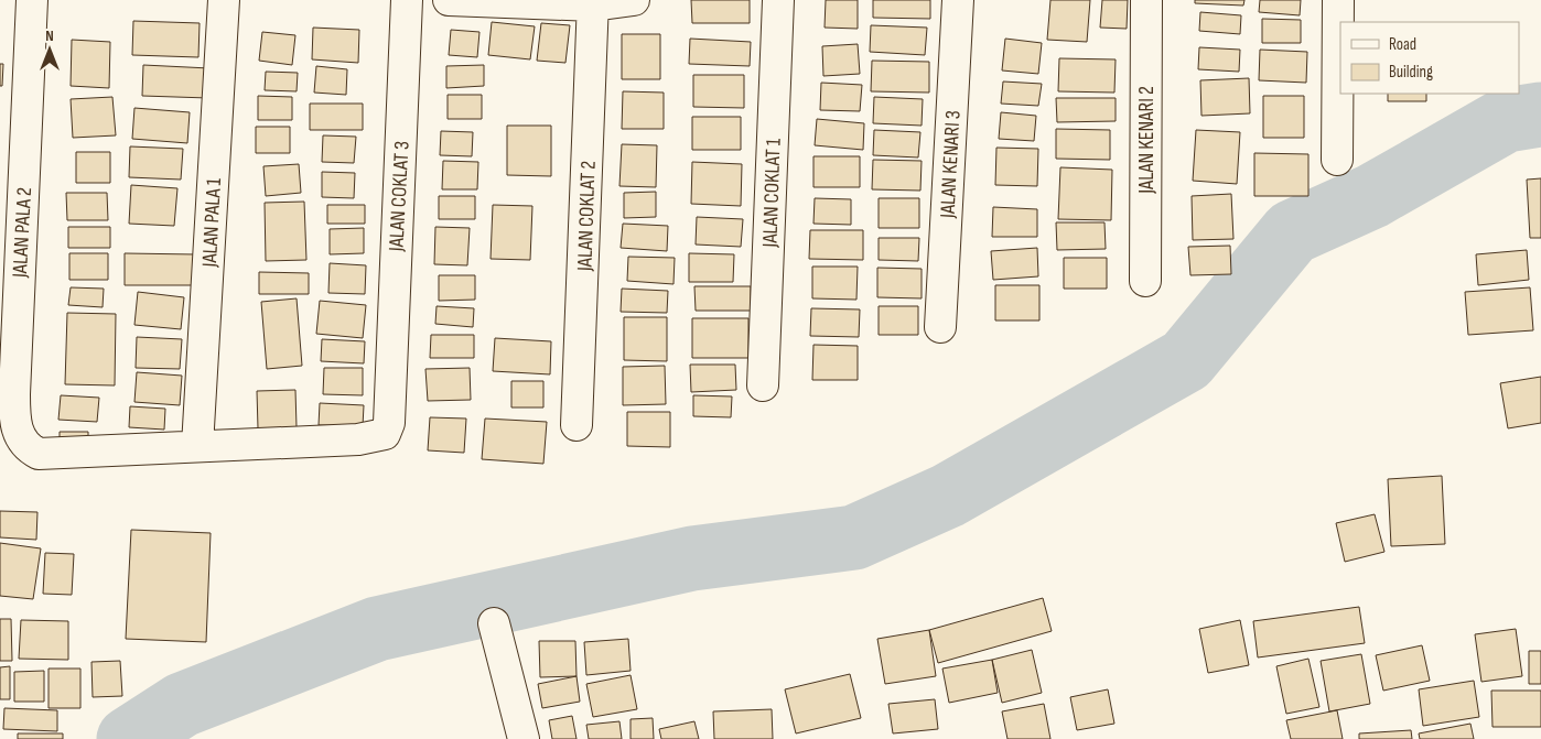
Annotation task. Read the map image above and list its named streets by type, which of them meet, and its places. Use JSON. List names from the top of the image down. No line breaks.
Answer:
{"streets":{"street":["JALAN KENARI 2","JALAN KENARI 3","JALAN COKLAT 1","JALAN COKLAT 3","JALAN COKLAT 2","JALAN PALA 1","JALAN PALA 2"]},"crossings":[["JALAN COKLAT 3","JALAN PALA 1"],["JALAN COKLAT 3","JALAN PALA 2"]],"legend":["Road","Building"],"north":"top"}
